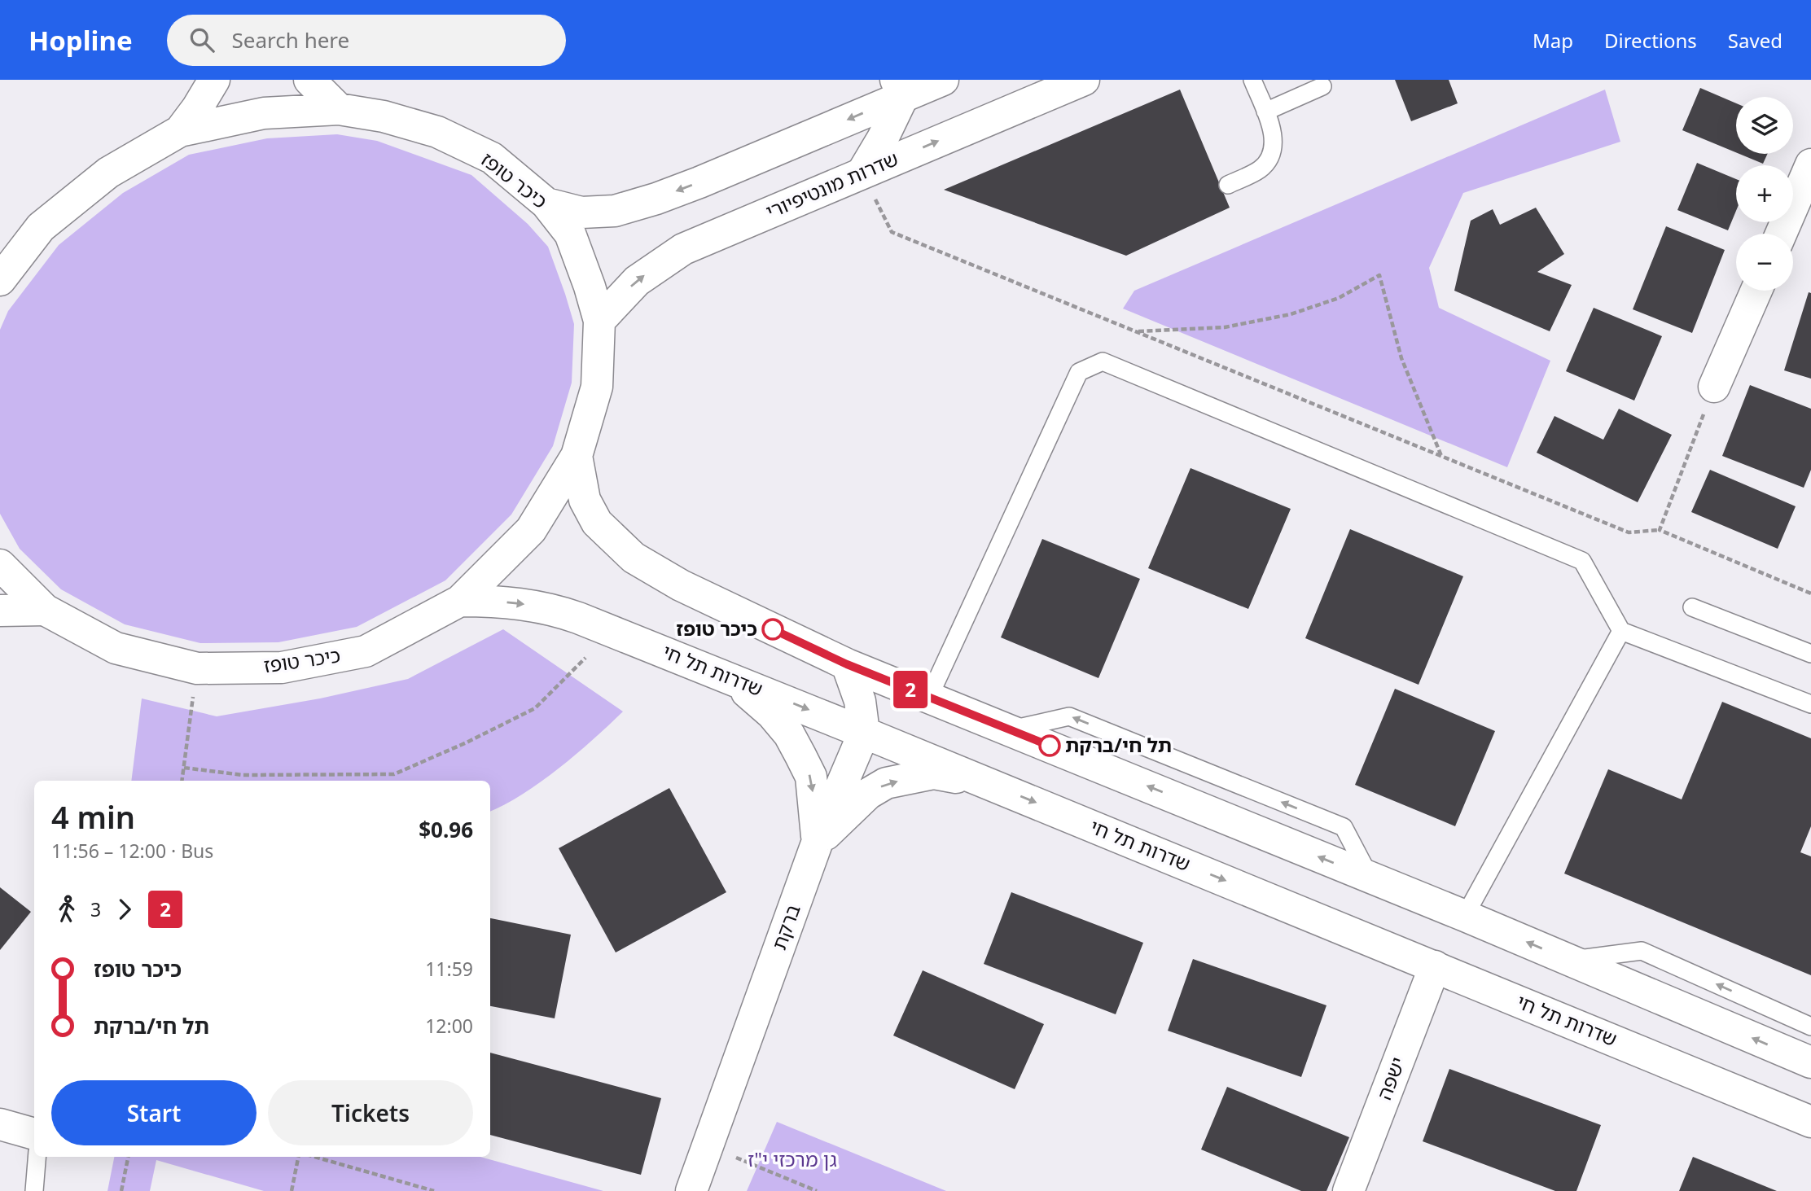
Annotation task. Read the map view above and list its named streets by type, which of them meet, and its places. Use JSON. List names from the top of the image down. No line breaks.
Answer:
{"streets":{"main road":["כיכר טופז","שדרות מונטיפיורי","שדרות תל חי","ברקת","ישפה"]},"crossings":[["כיכר טופז","שדרות מונטיפיורי"],["כיכר טופז","שדרות תל חי"],["שדרות תל חי","ברקת"],["שדרות תל חי","ישפה"]],"parks":["גן מרכזי י\"ז"],"places":["כיכר טופז","תל חי/ברקת"],"lines":["bus line 2"],"page":{"header":"Hopline","search":"Search here","nav":["Map","Directions","Saved"],"on_map":"2","map_buttons":["+","−"],"heading":["4 min","11:56 – 12:00 · Bus","$0.96"],"legs":["3","2"],"list":[{"name":"כיכר טופז","value":"11:59"},{"name":"תל חי/ברקת","value":"12:00"}],"buttons":["Start","Tickets"]}}
